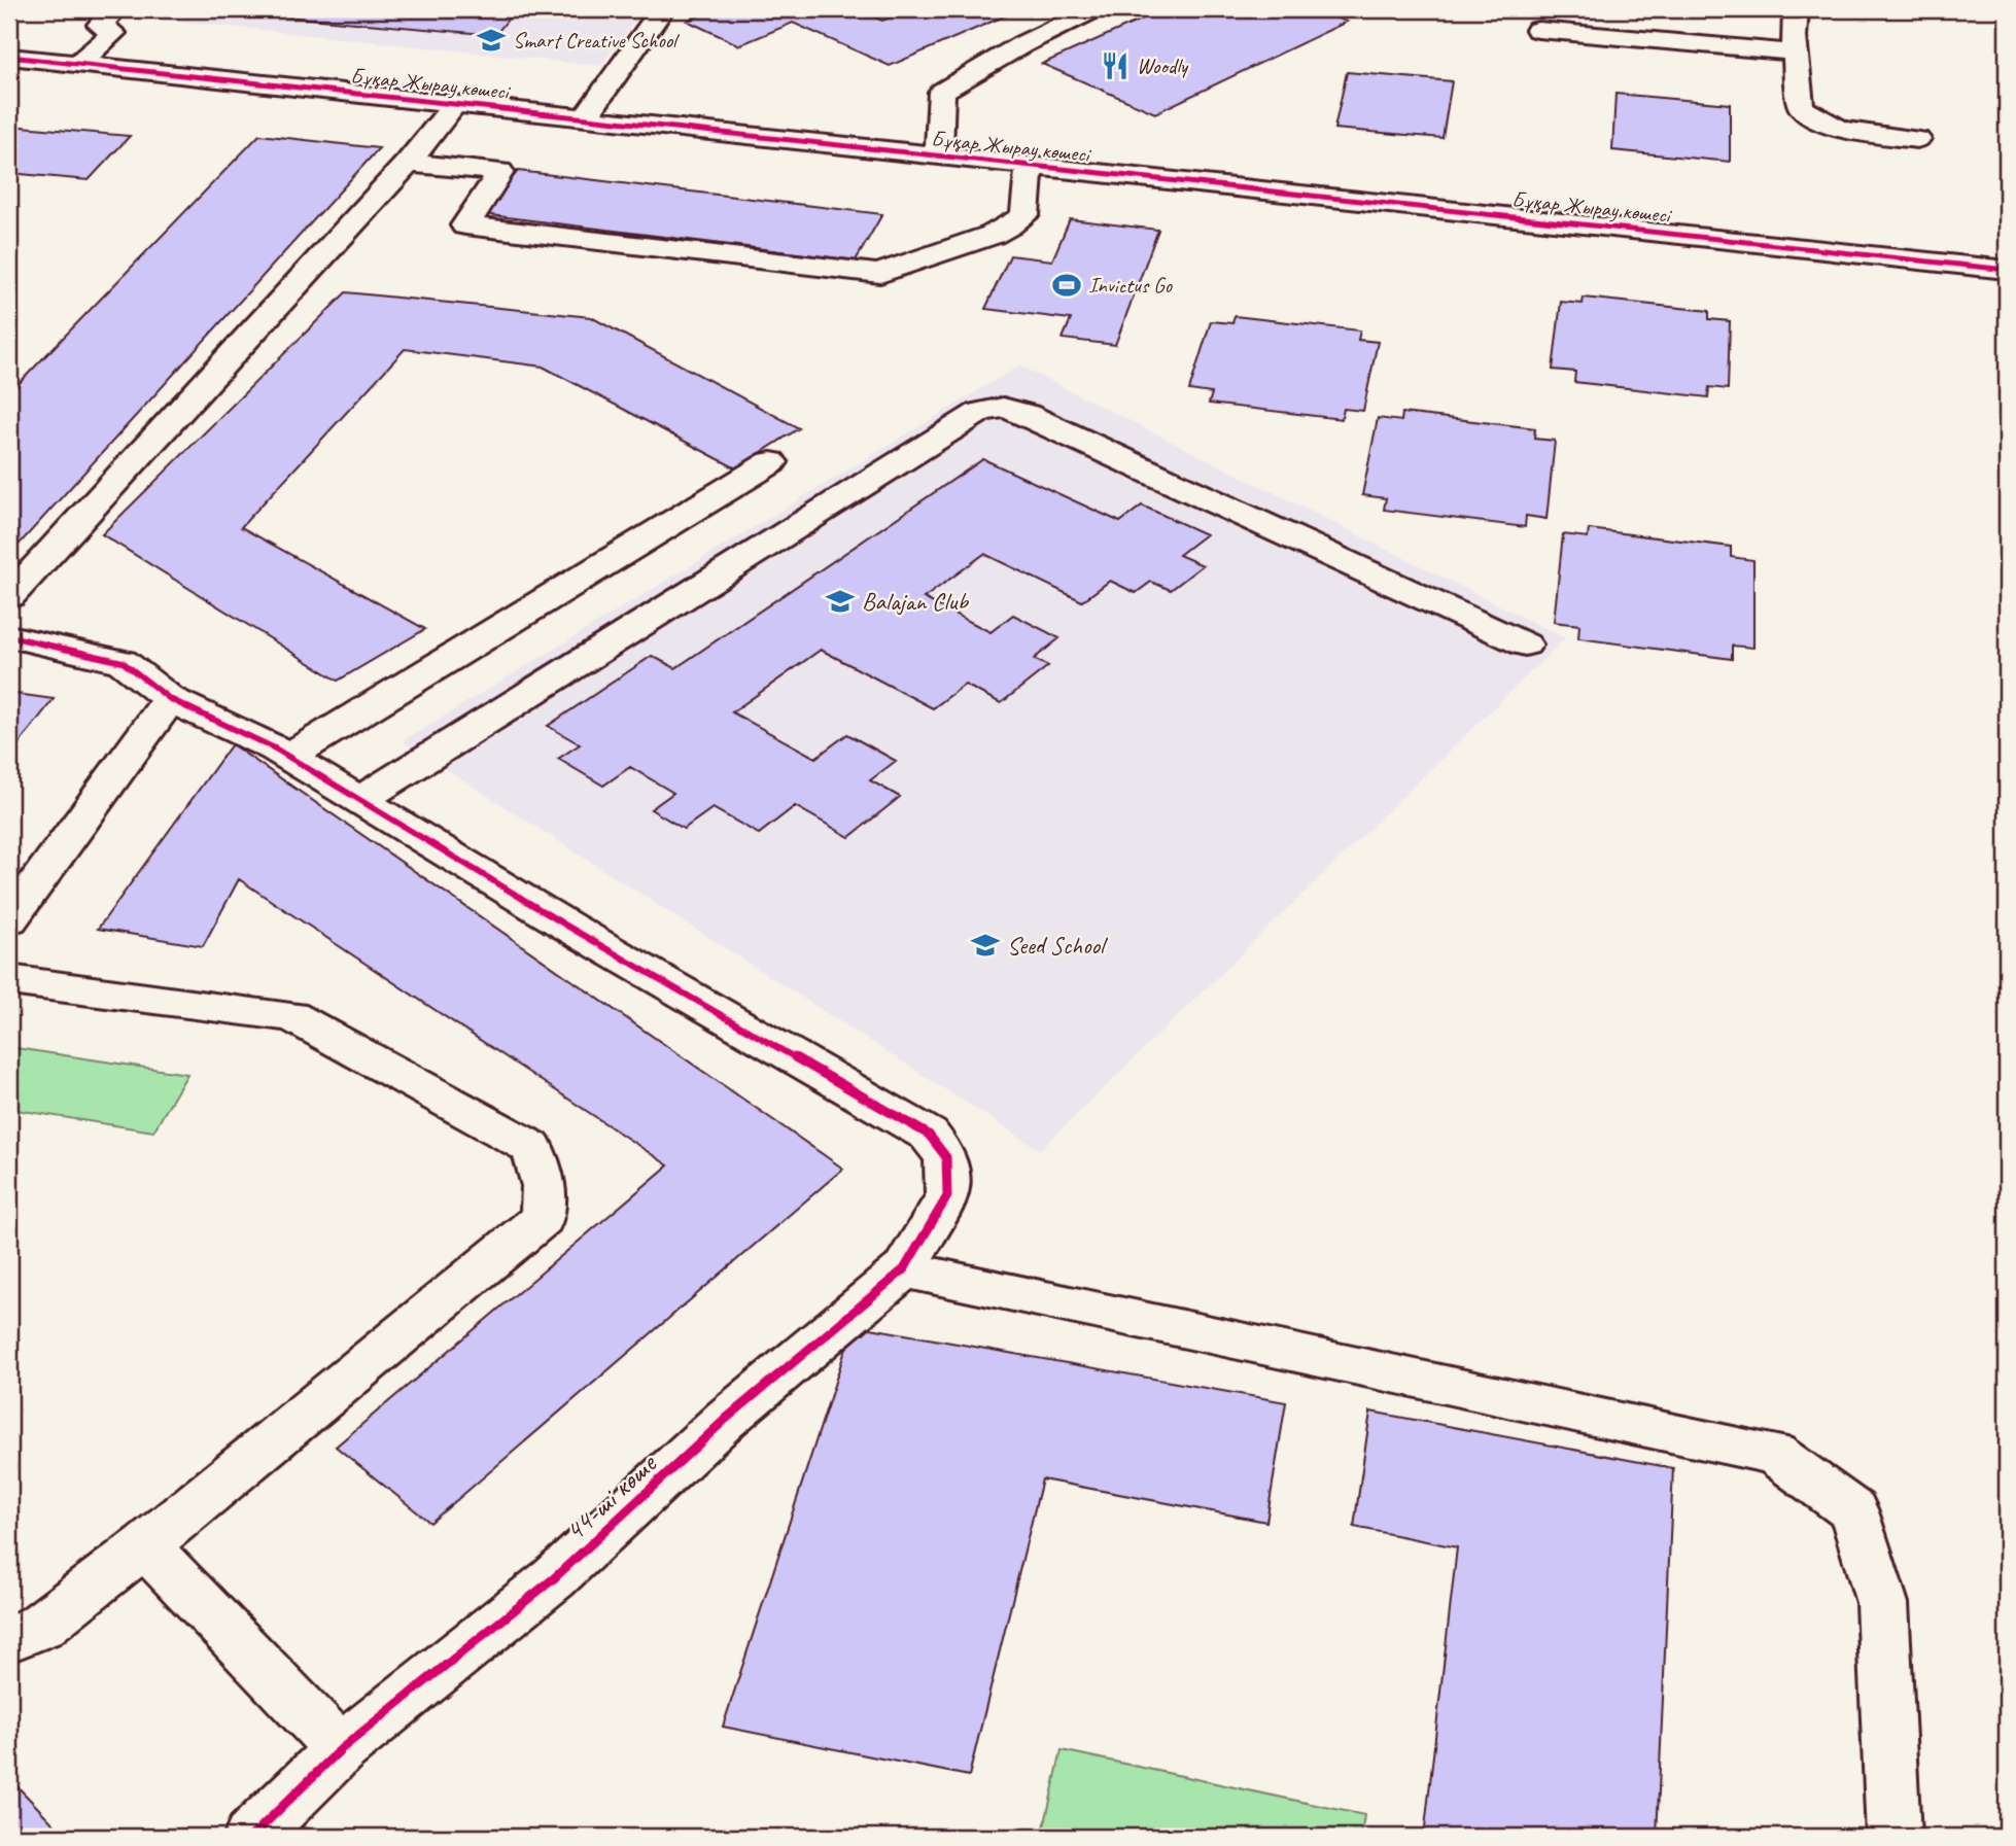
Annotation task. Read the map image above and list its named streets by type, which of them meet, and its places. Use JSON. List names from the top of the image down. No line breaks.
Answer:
{"streets":{"street":["Бұқар Жырау көшесі","44-ші көше"]},"places":{"school or university":["Smart Creative School","Balajan Club","Seed School"],"restaurant":["Woodly"],"sports":["Invictus Go"]}}
